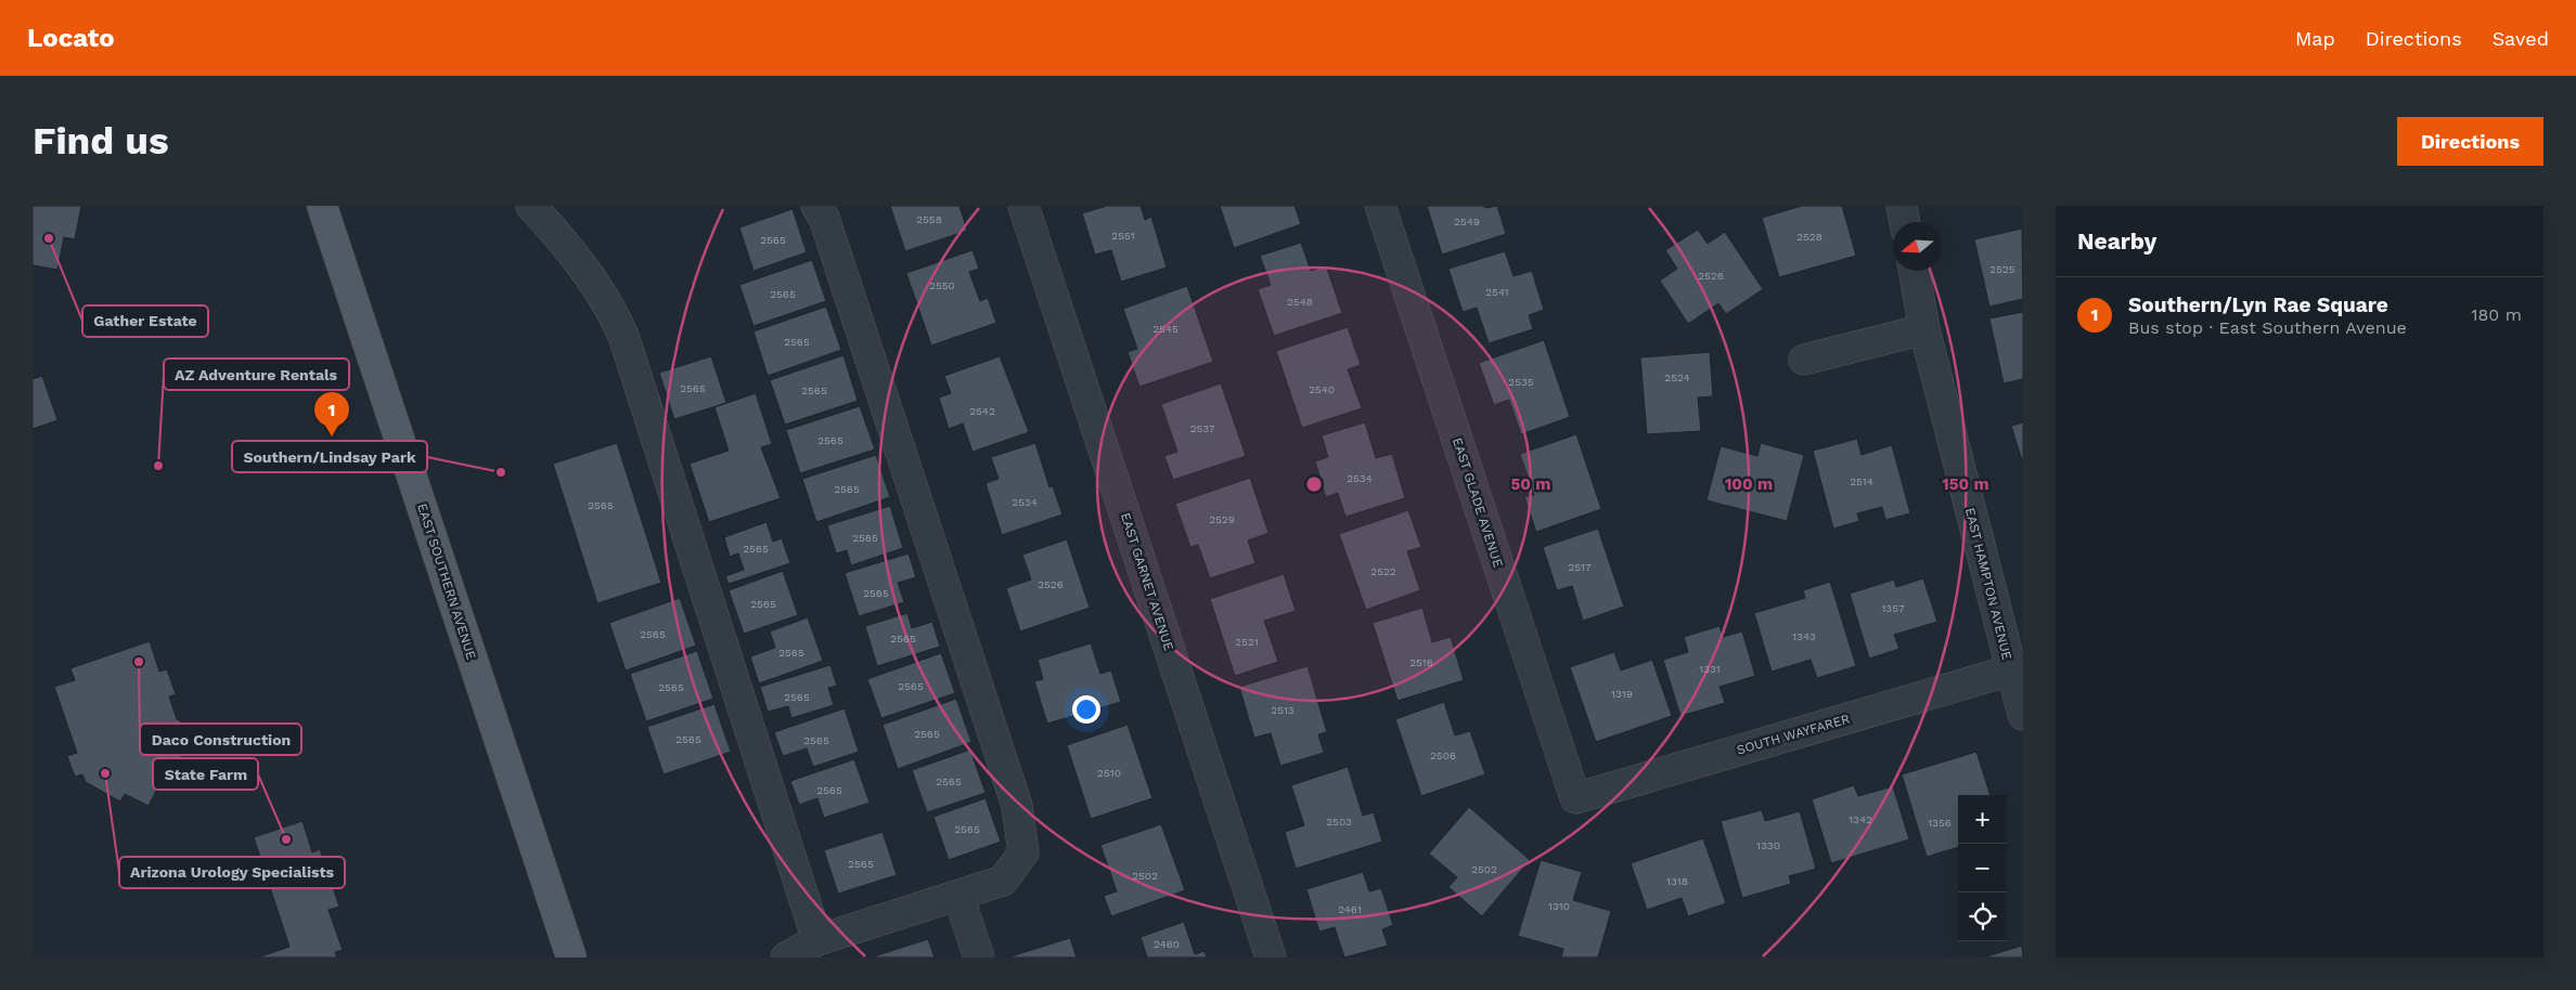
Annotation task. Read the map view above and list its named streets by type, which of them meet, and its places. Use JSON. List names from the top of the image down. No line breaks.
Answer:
{"streets":{"main road":["EAST SOUTHERN AVENUE"],"street":["EAST GLADE AVENUE","EAST GARNET AVENUE","EAST HAMPTON AVENUE","SOUTH WAYFARER"]},"crossings":[["EAST GLADE AVENUE","SOUTH WAYFARER"],["EAST HAMPTON AVENUE","SOUTH WAYFARER"]],"places":["Gather Estate","AZ Adventure Rentals","Southern/Lindsay Park","Daco Construction","Arizona Urology Specialists","State Farm"],"house_numbers":["2558","2549","2551","2528","2565","2525","2526","2550","2541","2565","2548","2545","2565","2524","2535","2565","2540","2565","2542","2537","2565","2534","2514","2565","2534","2565","2529","2565","2565","2517","2522","2526","2565","2565","1357","2565","1343","2565","2521","2565","2516","1331","2565","2565","1319","2565","2513","2565","2565","2565","2506","2510","2565","2565","1342","2503","1356","2565","1330","2565","2502","2502","1318","1310","2461","2460"],"north":"left","page":{"header":"Locato","nav":["Map","Directions","Saved"],"buttons":"Directions","title":"Find us","heading":"Nearby","list":[{"mark":"1","name":"Southern/Lyn Rae Square","note":"Bus stop · East Southern Avenue","value":"180 m"}],"pins":"1","map_buttons":["+","−"]},"rings":["50 m","100 m","150 m"]}
